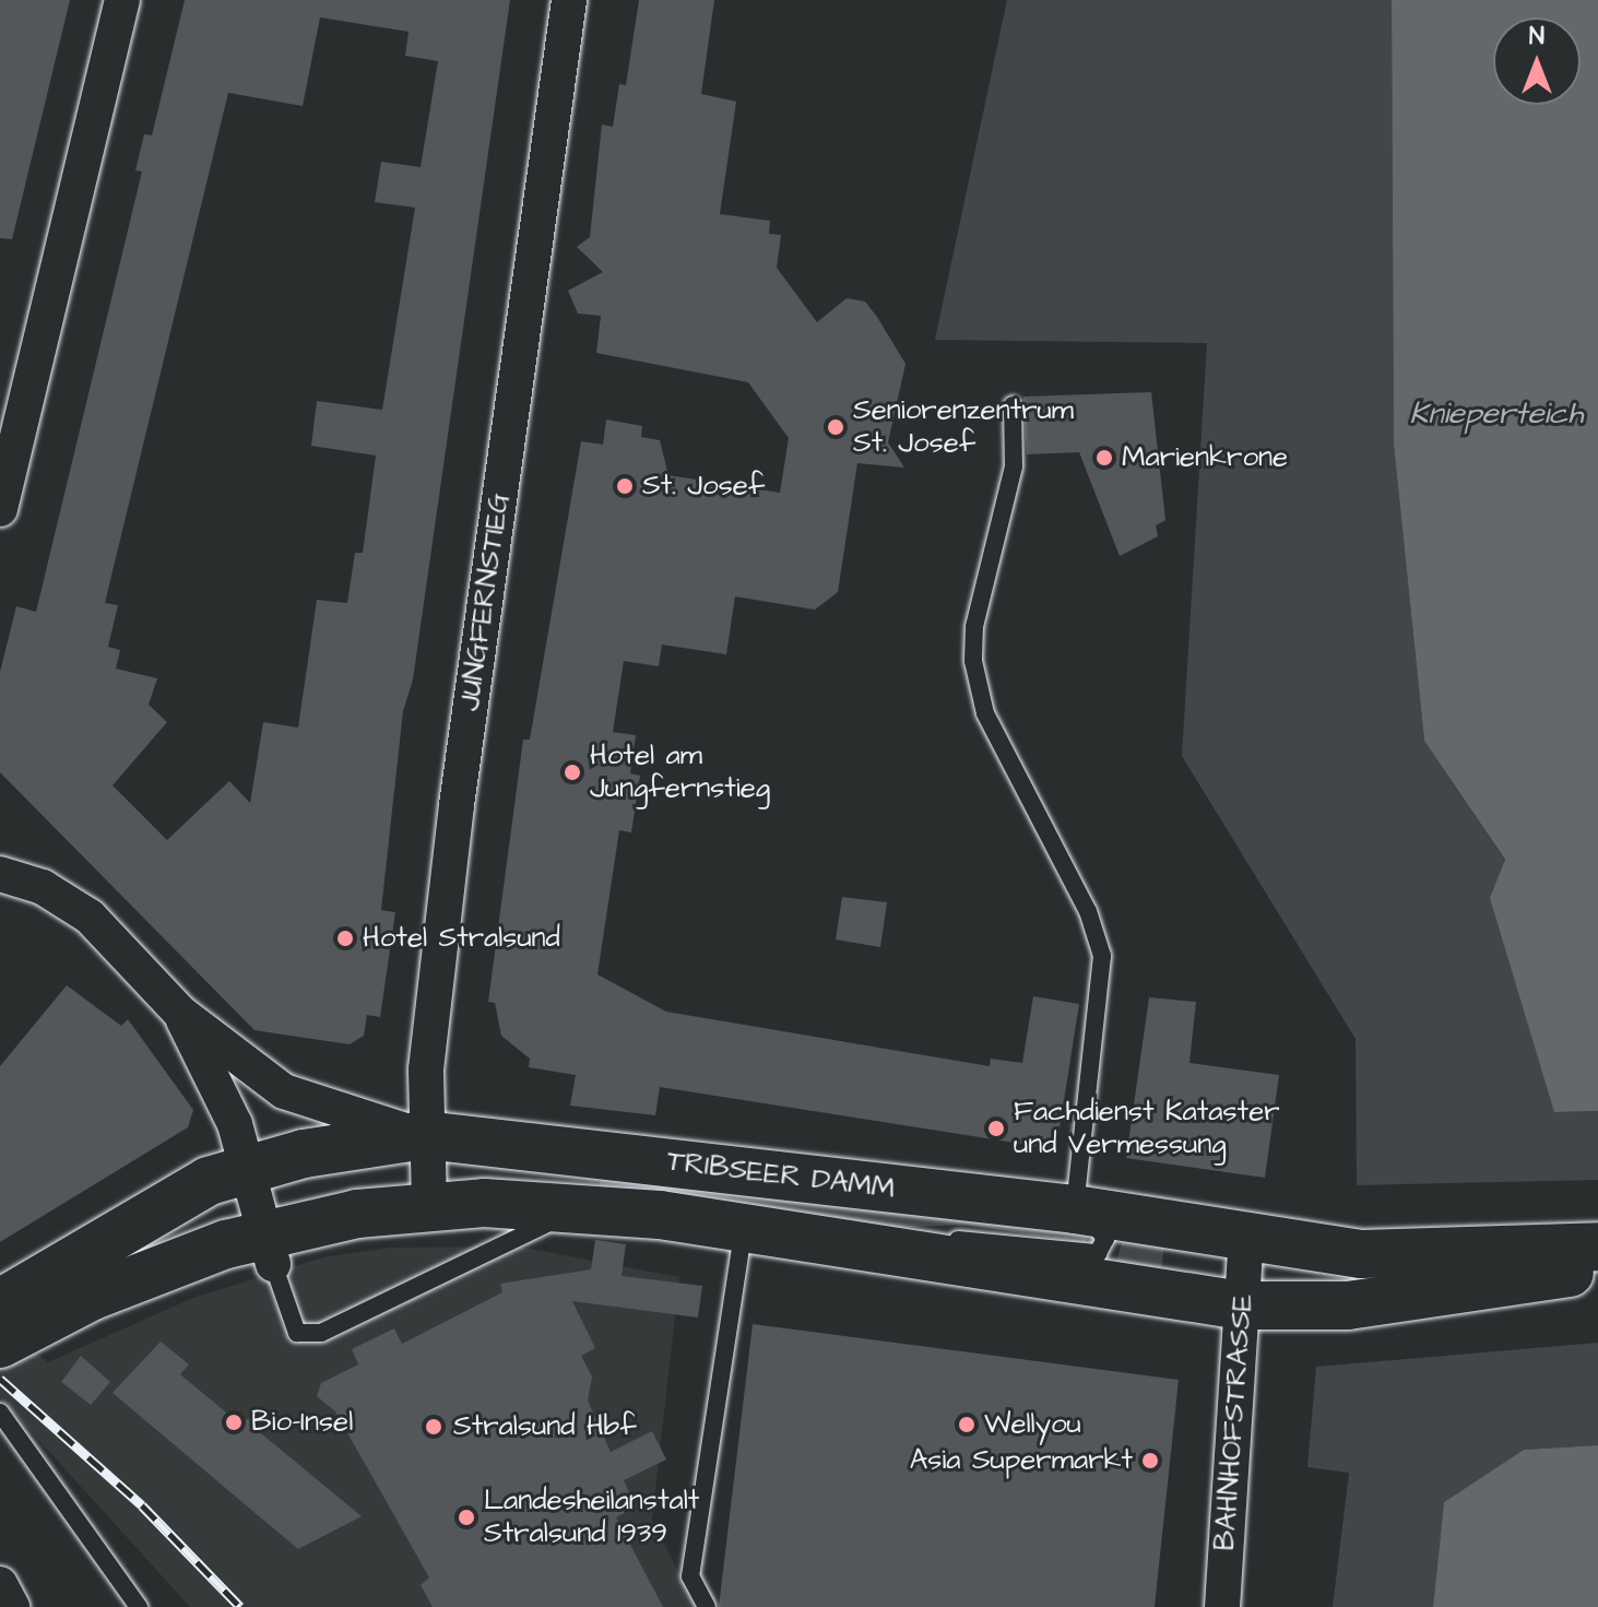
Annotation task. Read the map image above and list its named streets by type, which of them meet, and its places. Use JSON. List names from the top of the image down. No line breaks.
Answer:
{"streets":{"main road":["TRIBSEER DAMM"],"street":["JUNGFERNSTIEG","BAHNHOFSTRASSE"]},"crossings":[["JUNGFERNSTIEG","TRIBSEER DAMM"],["TRIBSEER DAMM","BAHNHOFSTRASSE"]],"water":["Knieperteich"],"places":["Seniorenzentrum St. Josef","Marienkrone","St. Josef","Hotel am Jungfernstieg","Hotel Stralsund","Fachdienst Kataster und Vermessung","Bio-Insel","Wellyou","Stralsund Hbf","Asia Supermarkt","Landesheilanstalt Stralsund 1939"],"north":"top"}
